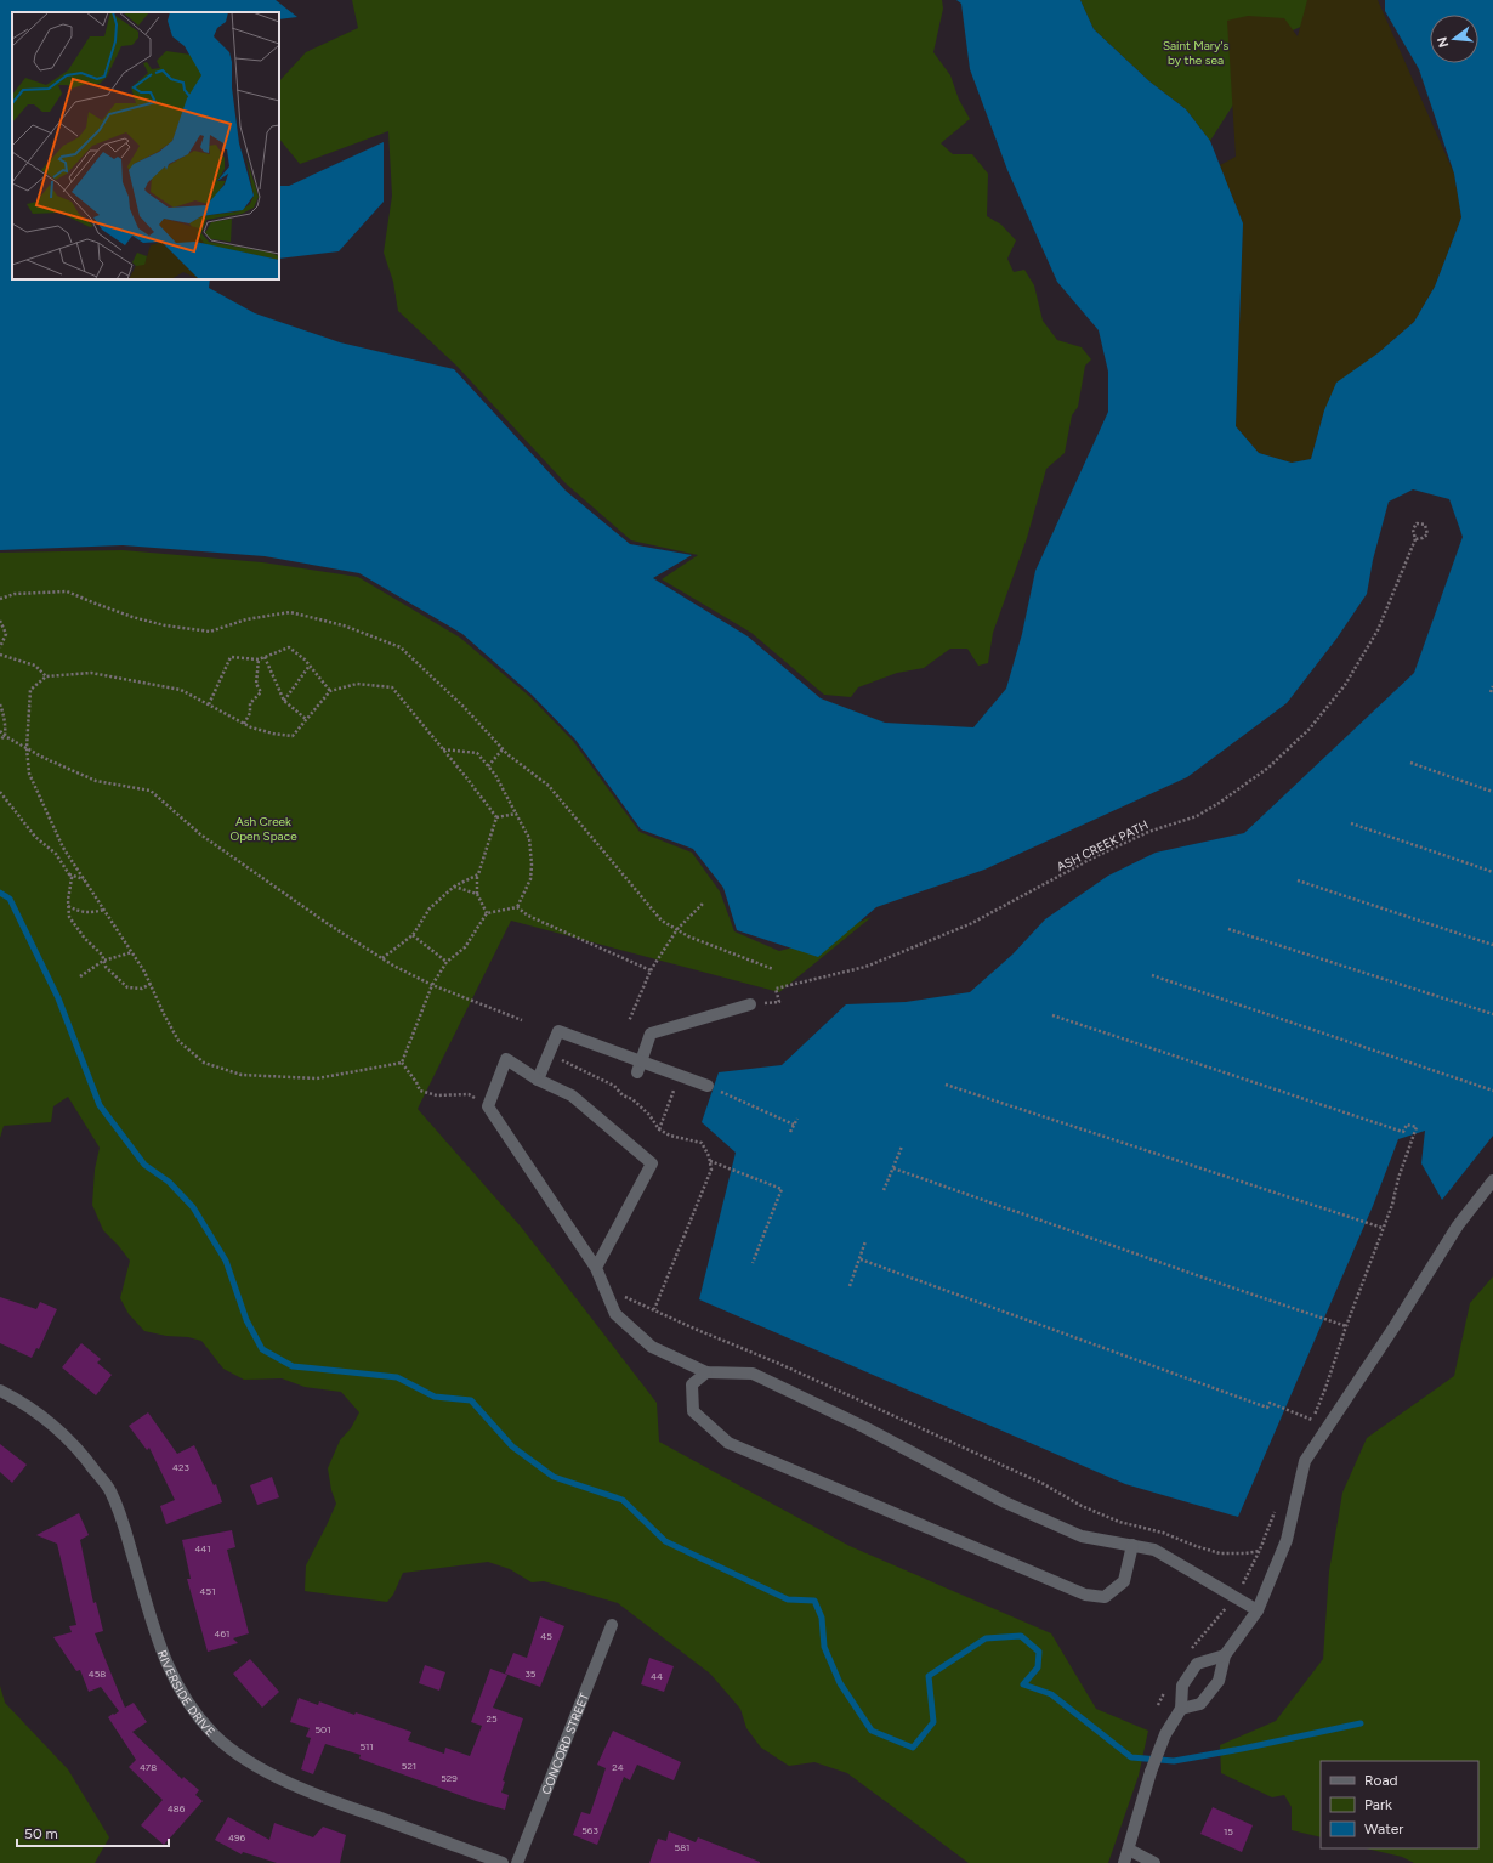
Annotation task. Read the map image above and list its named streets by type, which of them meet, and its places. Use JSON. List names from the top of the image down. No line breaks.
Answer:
{"streets":{"street":["RIVERSIDE DRIVE","CONCORD STREET"],"path":["ASH CREEK PATH"]},"parks":["Saint Mary's by the sea","Ash Creek Open Space"],"house_numbers":["423","441","451","461","45","458","35","44","25","501","511","521","478","24","529","486","563","15","496","581"],"legend":["Road","Park","Water"],"scale_bar":"50 m","north":"left"}
